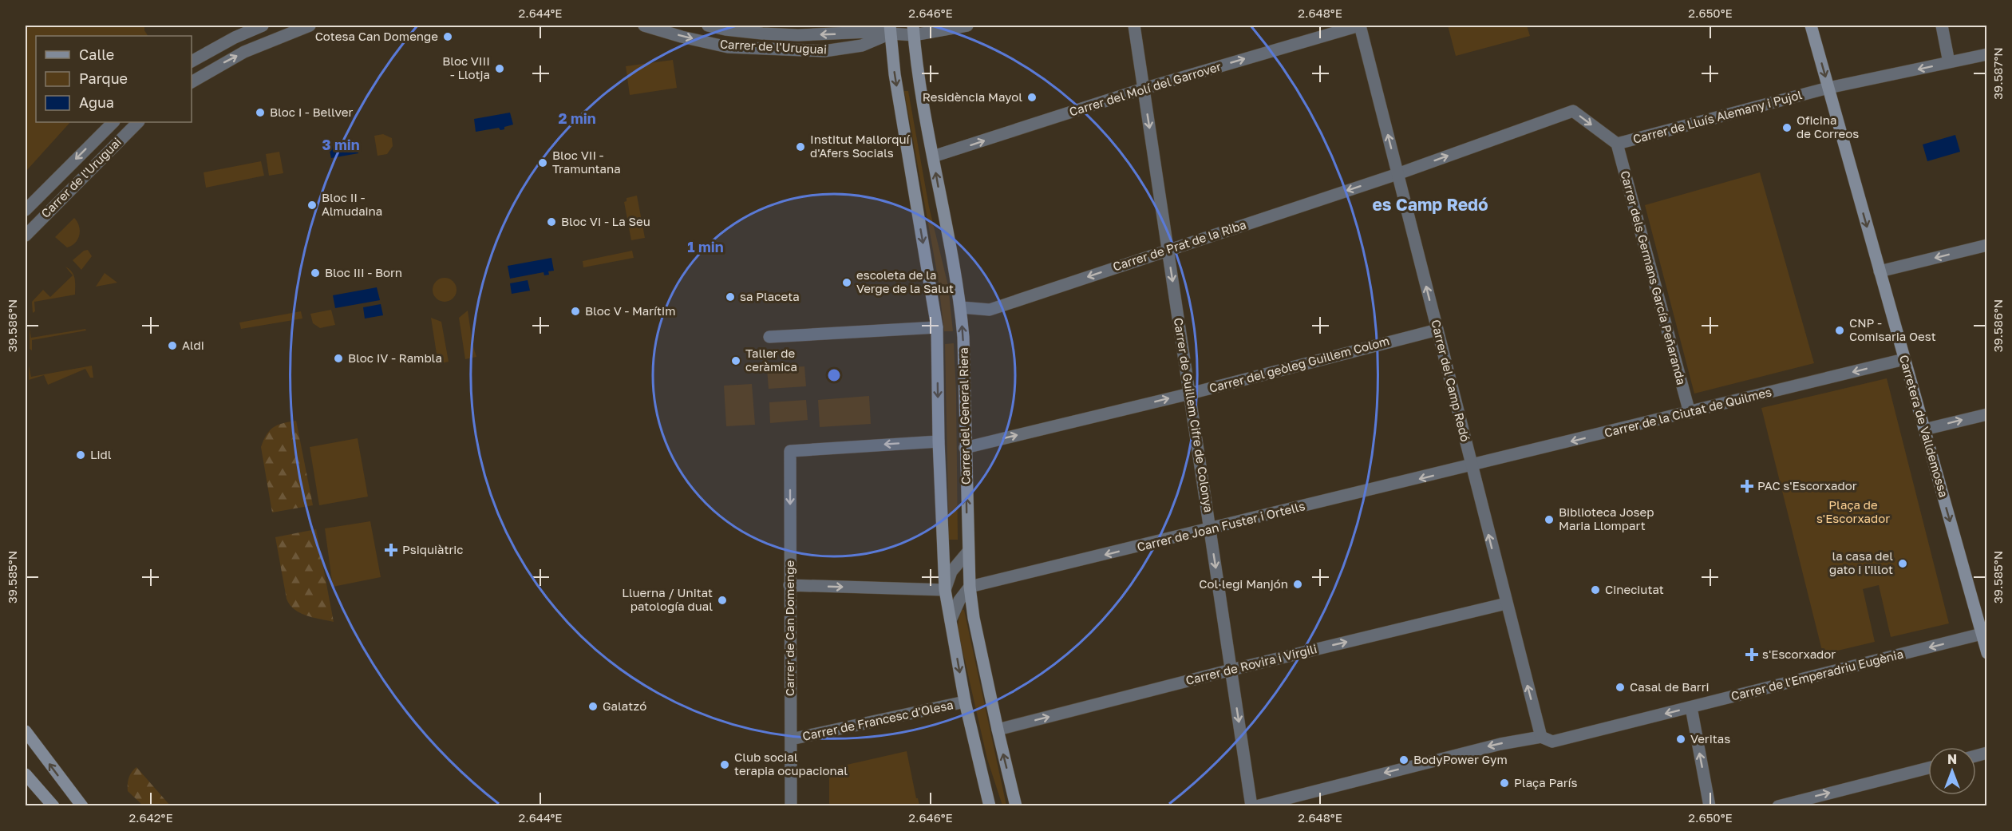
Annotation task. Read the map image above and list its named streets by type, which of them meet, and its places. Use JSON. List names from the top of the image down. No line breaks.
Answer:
{"streets":{"main road":["Carrer del General Riera","Carretera de Valldemossa"],"street":["Carrer de l'Uruguai","Carrer del Molí del Garrover","Carrer de Lluís Alemany i Pujol","Carrer de Prat de la Riba","Carrer dels Germans García Peñaranda","Carrer del geòleg Guillem Colom","Carrer del Camp Redó","Carrer de la Ciutat de Quilmes","Carrer de Guillem Cifre de Colonya","Carrer de Joan Fuster i Ortells","Carrer de Can Domenge","Carrer de Rovira i Virgili","Carrer de l'Emperadriu Eugènia","Carrer de Francesc d'Olesa"]},"crossings":[["Carrer del Molí del Garrover","Carrer del Camp Redó"],["Carrer del Molí del Garrover","Carrer de Guillem Cifre de Colonya"],["Carrer del Molí del Garrover","Carrer del General Riera"],["Carrer de Lluís Alemany i Pujol","Carrer de Prat de la Riba"],["Carrer de Lluís Alemany i Pujol","Carrer dels Germans García Peñaranda"],["Carrer de Lluís Alemany i Pujol","Carrer del Camp Redó"],["Carrer de Lluís Alemany i Pujol","Carretera de Valldemossa"],["Carrer de Prat de la Riba","Carrer del Camp Redó"],["Carrer de Prat de la Riba","Carrer de Guillem Cifre de Colonya"],["Carrer de Prat de la Riba","Carrer del General Riera"],["Carrer dels Germans García Peñaranda","Carrer de la Ciutat de Quilmes"],["Carrer del geòleg Guillem Colom","Carrer del Camp Redó"],["Carrer del geòleg Guillem Colom","Carrer de Guillem Cifre de Colonya"],["Carrer del geòleg Guillem Colom","Carrer del General Riera"],["Carrer del Camp Redó","Carrer de la Ciutat de Quilmes"],["Carrer del Camp Redó","Carrer de Joan Fuster i Ortells"],["Carrer del Camp Redó","Carrer de Rovira i Virgili"],["Carrer del Camp Redó","Carrer de l'Emperadriu Eugènia"],["Carrer de la Ciutat de Quilmes","Carretera de Valldemossa"],["Carrer de la Ciutat de Quilmes","Carrer de Joan Fuster i Ortells"],["Carrer de Guillem Cifre de Colonya","Carrer de Joan Fuster i Ortells"],["Carrer de Guillem Cifre de Colonya","Carrer de Rovira i Virgili"],["Carrer del General Riera","Carrer de Joan Fuster i Ortells"],["Carrer del General Riera","Carrer de Rovira i Virgili"],["Carretera de Valldemossa","Carrer de l'Emperadriu Eugènia"],["Carrer de Can Domenge","Carrer de Francesc d'Olesa"]],"one_way":["Carrer del Molí del Garrover","Carrer de Prat de la Riba","Carrer del geòleg Guillem Colom","Carrer del Camp Redó","Carrer de la Ciutat de Quilmes","Carrer de Guillem Cifre de Colonya","Carretera de Valldemossa","Carrer de Joan Fuster i Ortells","Carrer de Rovira i Virgili","Carrer de l'Emperadriu Eugènia"],"districts":["es Camp Redó"],"parks":["Plaça de s'Escorxador"],"places":{"other":["Cotesa Can Domenge","Bloc VIII - Llotja","Residència Mayol","Bloc I - Bellver","Oficina de Correos","Institut Mallorquí d'Afers Socials","Bloc VII - Tramuntana","Bloc II - Almudaina","Bloc VI - La Seu","Bloc III - Born","escoleta de la Verge de la Salut","sa Placeta","Bloc V - Marítim","CNP - Comisaria Oest","Aldi","Bloc IV - Rambla","Taller de ceràmica","Lidl","Biblioteca Josep Maria Llompart","la casa del gato i l'illot","Col·legi Manjón","Cineciutat","Lluerna / Unitat patología dual","Casal de Barri","Galatzó","Veritas","BodyPower Gym","Club social terapia ocupacional","Plaça París"],"health":["PAC s'Escorxador","Psiquiàtric","s'Escorxador"]},"legend":["Calle","Parque","Agua"],"north":"top","coordinates":["2.644°E","2.646°E","2.648°E","2.650°E","39.587°N","39.586°N","39.585°N","2.642°E"],"rings":["2 min","3 min","1 min"]}
